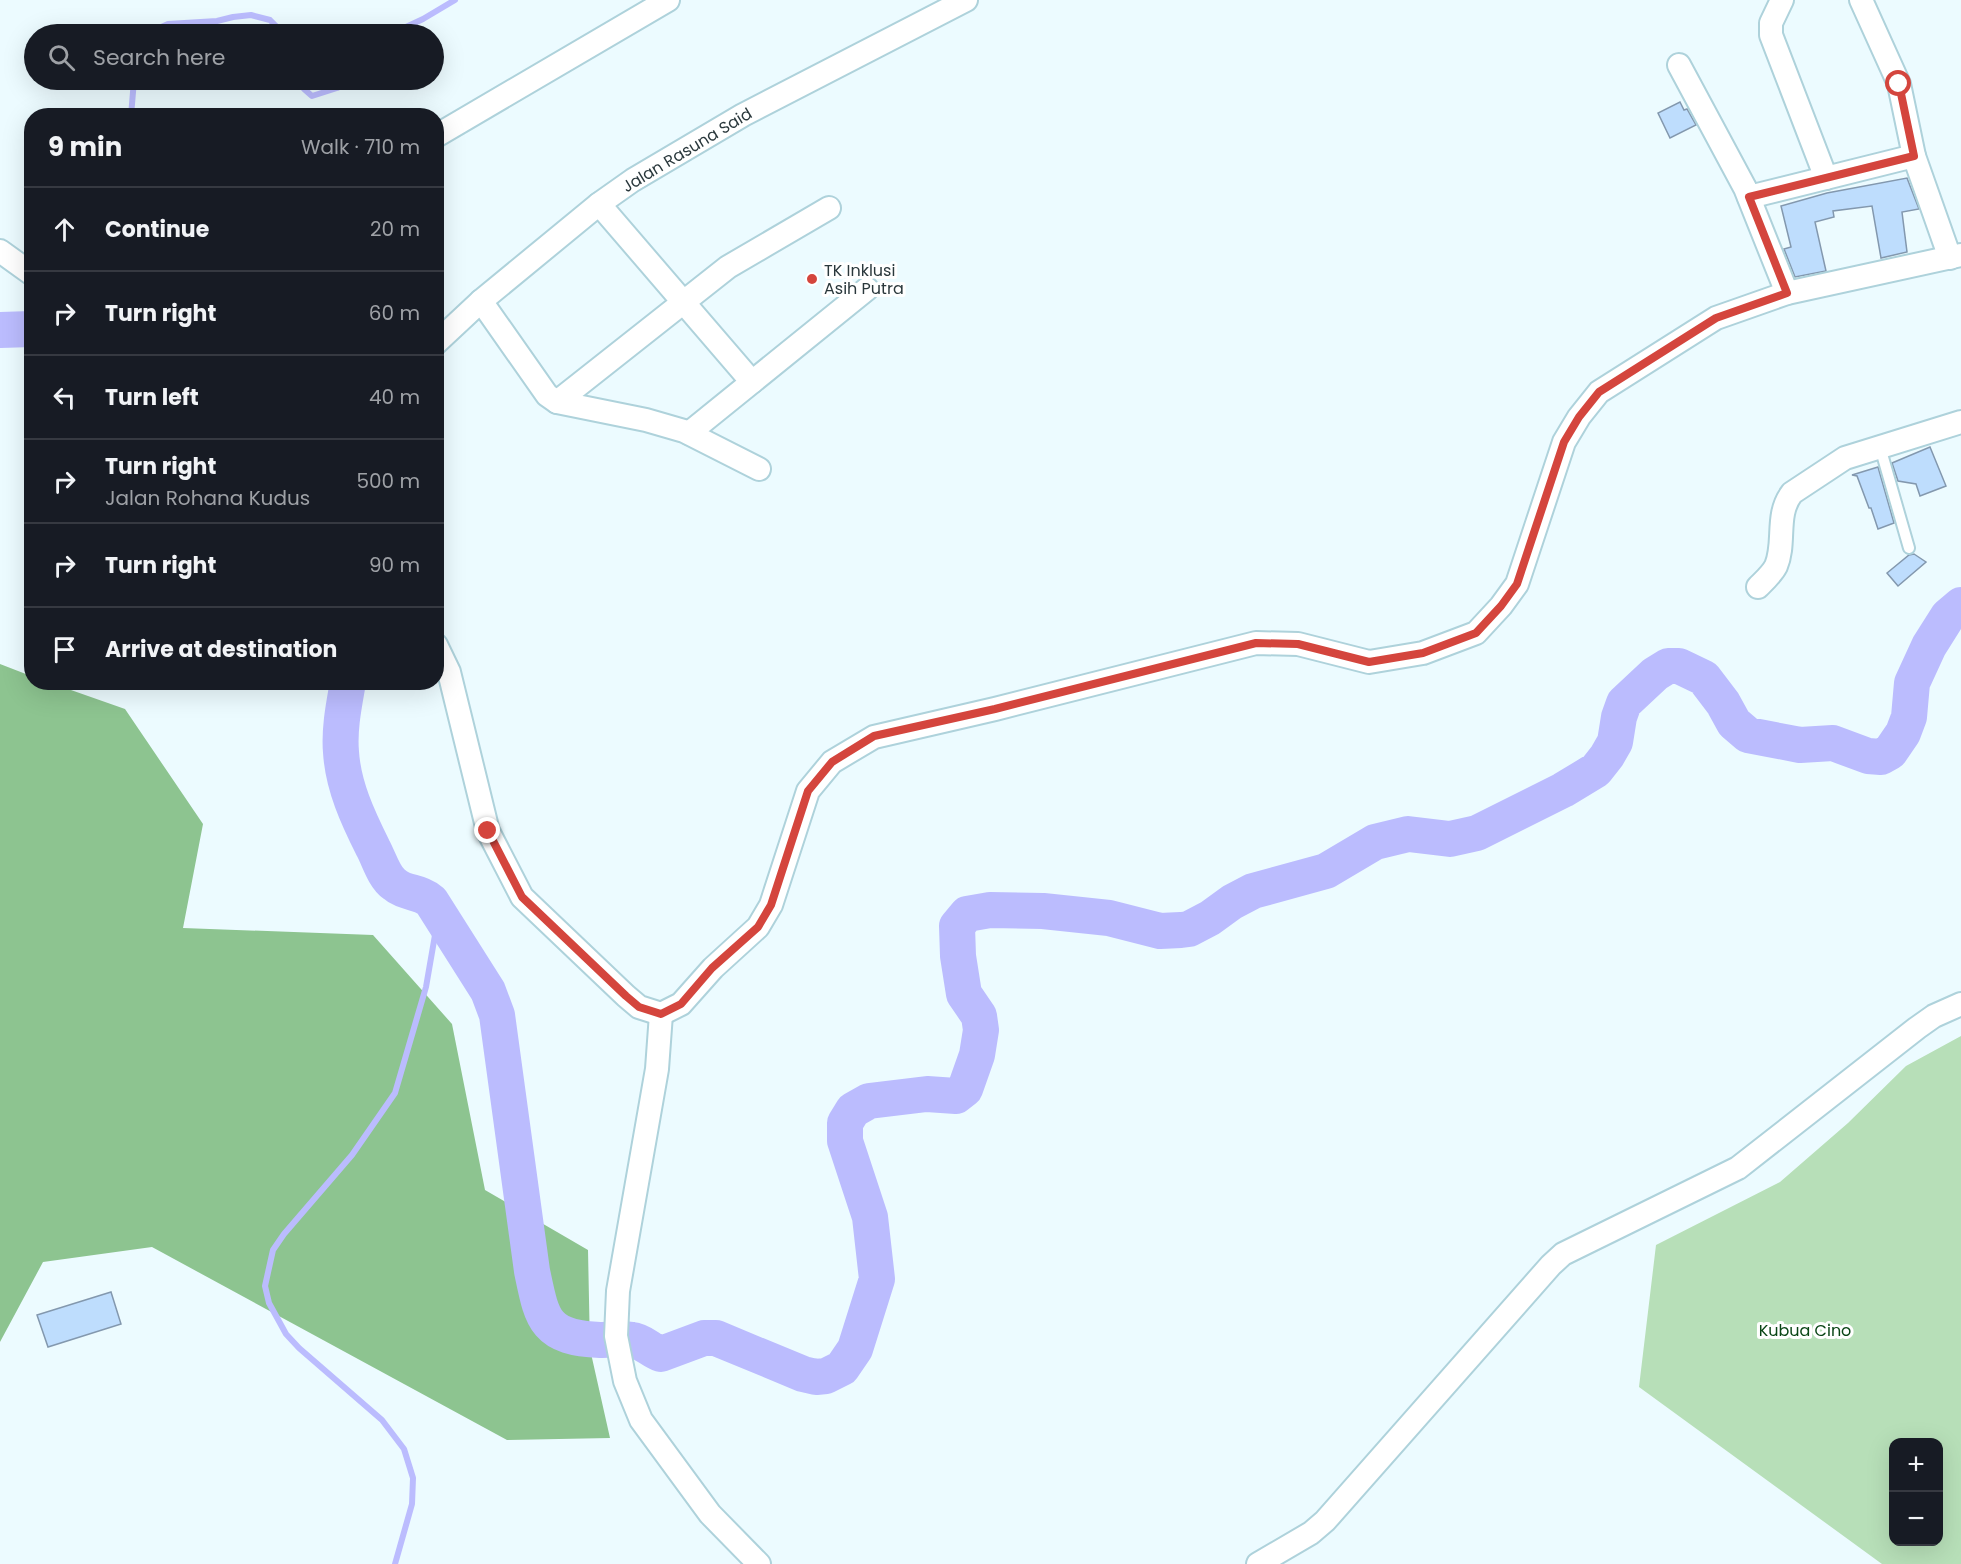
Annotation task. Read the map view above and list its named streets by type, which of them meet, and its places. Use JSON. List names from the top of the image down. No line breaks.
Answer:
{"streets":{"street":["Jalan Rasuna Said"]},"parks":["Kubua Cino"],"places":["TK Inklusi Asih Putra"],"page":{"search":"Search here","heading":["9 min","Walk · 710 m"],"list":[["Continue","20 m"],["Turn right","60 m"],["Turn left","40 m"],["Turn right","Jalan Rohana Kudus","500 m"],["Turn right","90 m"],"Arrive at destination"],"map_buttons":["+","−"]}}
